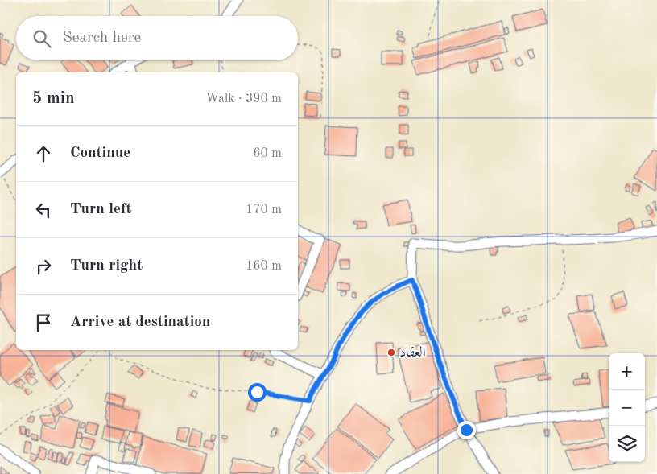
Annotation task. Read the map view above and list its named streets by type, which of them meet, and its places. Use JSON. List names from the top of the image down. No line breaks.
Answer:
{"places":["العقاد"],"page":{"search":"Search here","heading":["5 min","Walk · 390 m"],"list":[["Continue","60 m"],["Turn left","170 m"],["Turn right","160 m"],"Arrive at destination"],"map_buttons":["+","−"]}}
